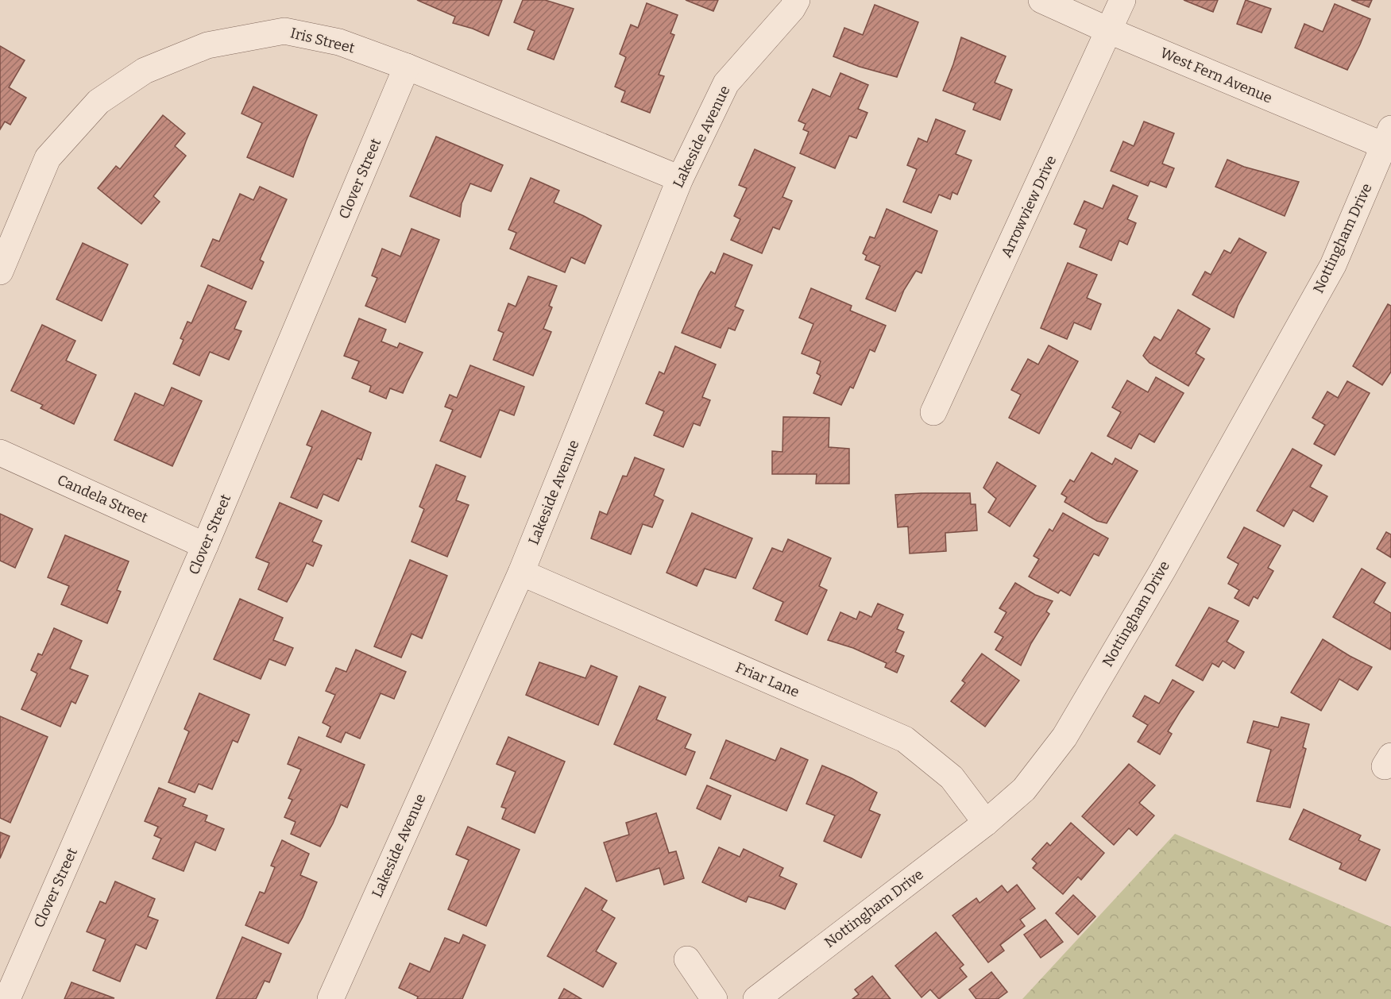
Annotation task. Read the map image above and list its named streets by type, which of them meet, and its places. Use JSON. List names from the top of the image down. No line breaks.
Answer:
{"streets":{"street":["Iris Street","West Fern Avenue","Lakeside Avenue","Clover Street","Arrowview Drive","Nottingham Drive","Candela Street","Friar Lane"]},"crossings":[["Iris Street","Lakeside Avenue"],["Iris Street","Clover Street"],["West Fern Avenue","Arrowview Drive"],["West Fern Avenue","Nottingham Drive"],["Lakeside Avenue","Friar Lane"],["Clover Street","Candela Street"],["Nottingham Drive","Friar Lane"]]}
